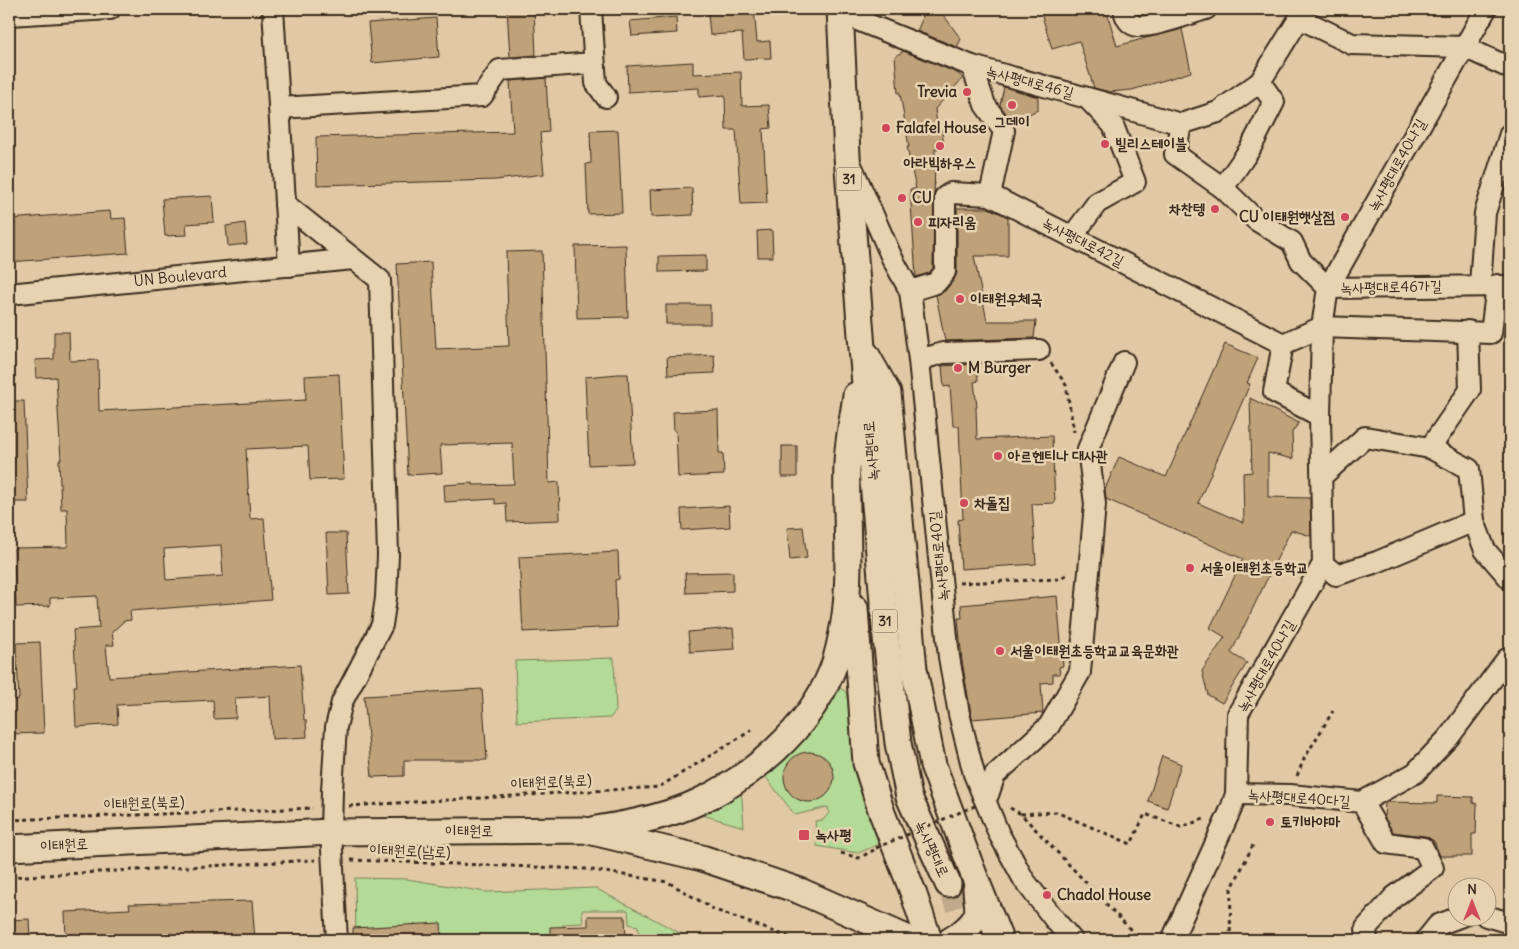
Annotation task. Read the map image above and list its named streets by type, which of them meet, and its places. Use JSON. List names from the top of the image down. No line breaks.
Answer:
{"streets":{"main road":["31","녹사평대로","이태원로"],"street":["녹사평대로46길","녹사평대로40나길","녹사평대로42길","UN Boulevard","녹사평대로46가길","녹사평대로40길","녹사평대로40다길"],"path":["이태원로(북로)","이태원로(남로)"]},"crossings":[["녹사평대로46길","녹사평대로42길"],["녹사평대로46길","녹사평대로46가길"],["녹사평대로46길","녹사평대로"],["녹사평대로40나길","녹사평대로46가길"],["녹사평대로40나길","녹사평대로40다길"],["녹사평대로42길","녹사평대로40길"],["녹사평대로","녹사평대로40길"]],"places":{"other":["Trevia","그데이","Falafel House","빌리스테이블","아라빅하우스","CU","차찬텡","CU 이태원햇살점","피자리움","이태원우체국","M Burger","아르헨티나 대사관","차돌집","서울이태원초등학교","서울이태원초등학교교육문화관","토키바야마","Chadol House"],"transit":["녹사평"]},"north":"top"}
